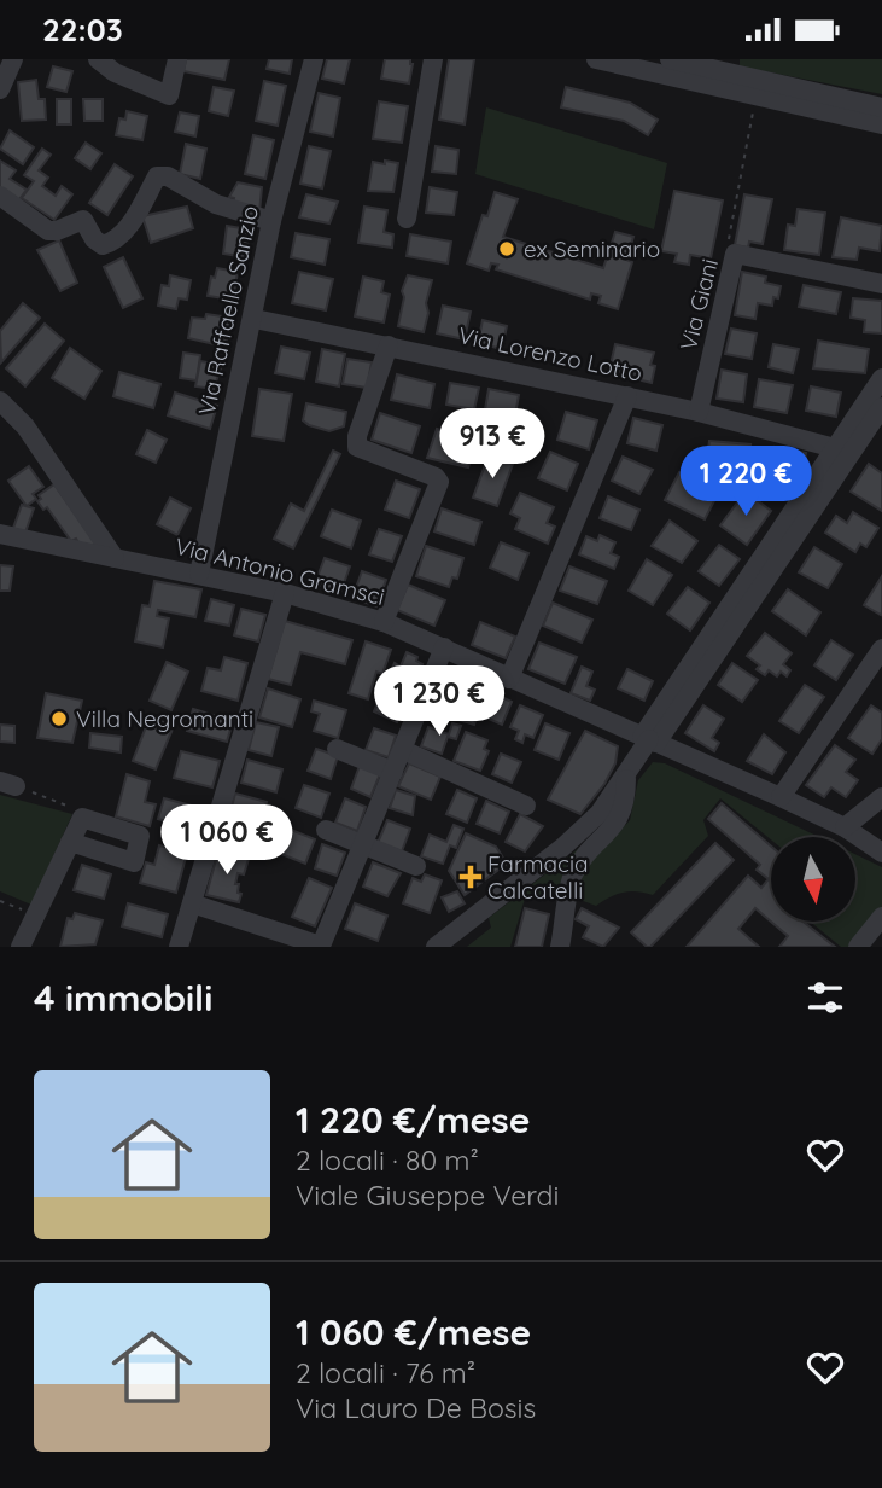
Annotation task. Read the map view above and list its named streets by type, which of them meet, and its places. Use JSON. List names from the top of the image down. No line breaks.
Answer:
{"streets":{"street":["Via Giani","Via Raffaello Sanzio","Via Lorenzo Lotto","Via Antonio Gramsci"]},"crossings":[["Via Giani","Via Lorenzo Lotto"],["Via Raffaello Sanzio","Via Lorenzo Lotto"],["Via Raffaello Sanzio","Via Antonio Gramsci"]],"places":{"other":["ex Seminario","Villa Negromanti"],"health":["Farmacia Calcatelli"]},"north":"bottom","page":{"status":"22:03","price":["913 €","1 220 €","1 230 €","1 060 €"],"heading":"4 immobili","list":[{"name":"1 220 €/mese","note":"2 locali · 80 m² · Viale Giuseppe Verdi"},{"name":"1 060 €/mese","note":"2 locali · 76 m² · Via Lauro De Bosis"}]}}
